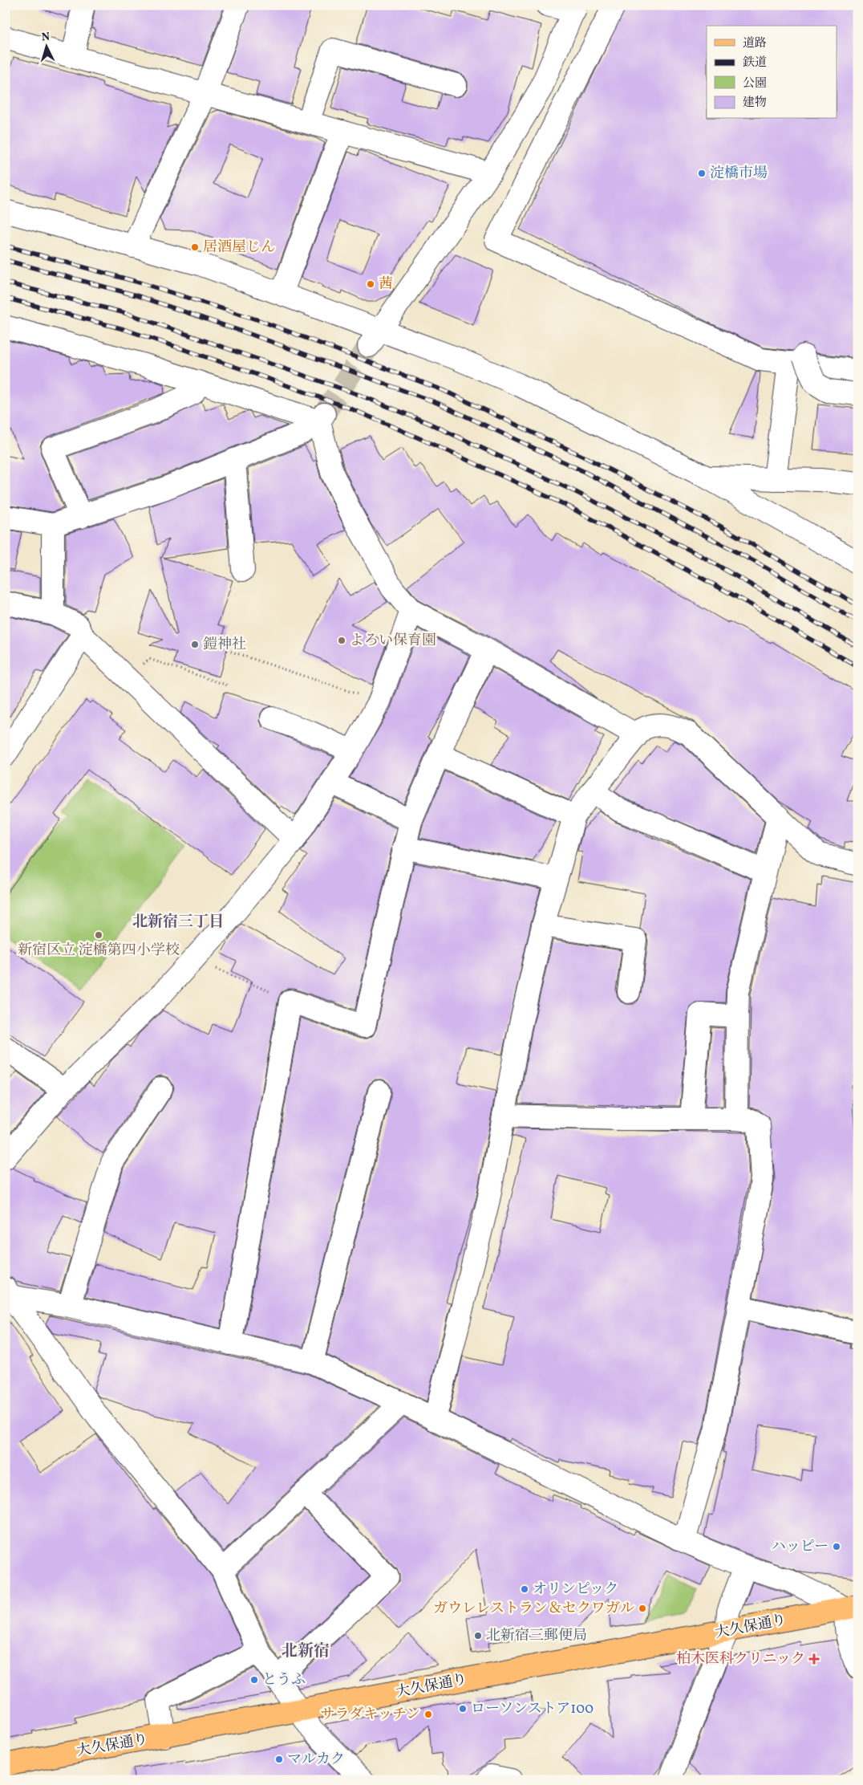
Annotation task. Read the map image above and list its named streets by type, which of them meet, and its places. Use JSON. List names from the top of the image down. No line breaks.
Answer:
{"streets":{"main road":["大久保通り"]},"districts":["北新宿三丁目","北新宿"],"places":{"other":["淀橋市場","居酒屋じん","茜","よろい保育園","鎧神社","新宿区立 淀橋第四小学校","ハッピー","オリンピック","ガウレレストラン＆セクワガル","北新宿三郵便局","とうふ","ローソンストア100","サラダキッチン","マルカク"],"health":["柏木医科クリニック"]},"legend":["道路","鉄道","公園","建物"],"north":"top"}
